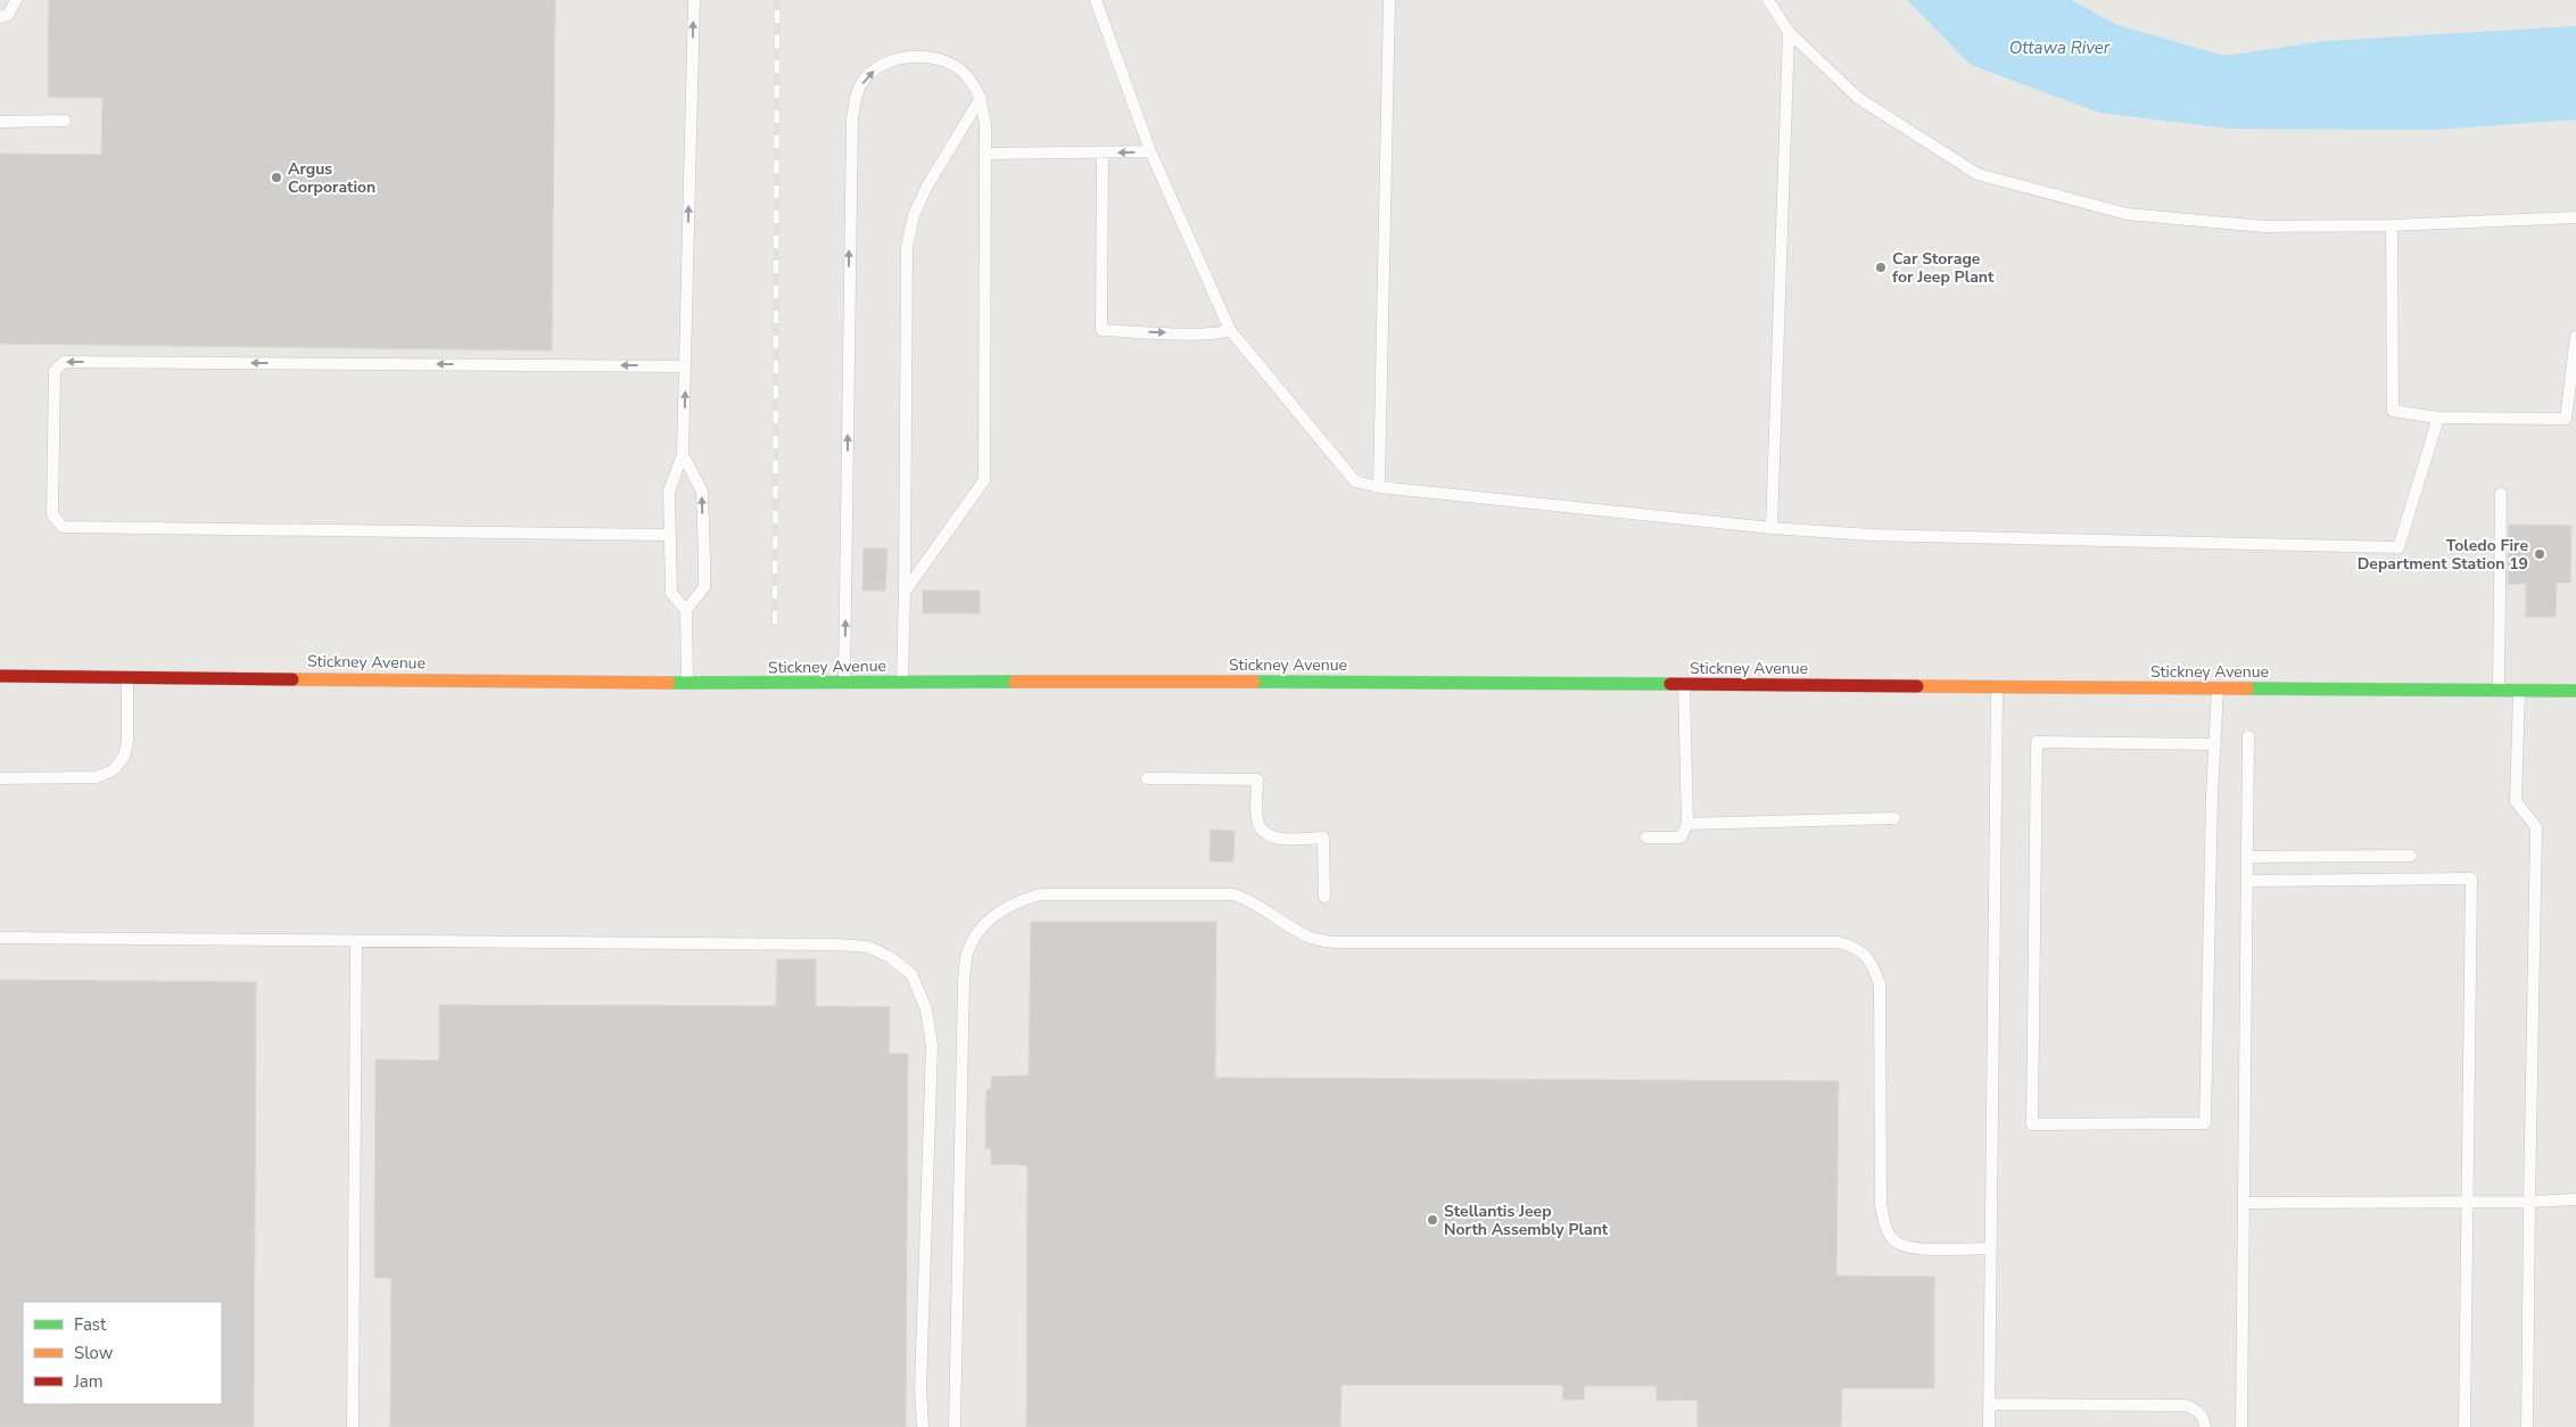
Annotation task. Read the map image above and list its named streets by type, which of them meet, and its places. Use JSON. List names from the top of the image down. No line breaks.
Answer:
{"streets":{"street":["Stickney Avenue"]},"water":["Ottawa River"],"places":["Argus Corporation","Car Storage for Jeep Plant","Toledo Fire Department Station 19","Stellantis Jeep North Assembly Plant"],"legend":["Fast","Slow","Jam"]}
